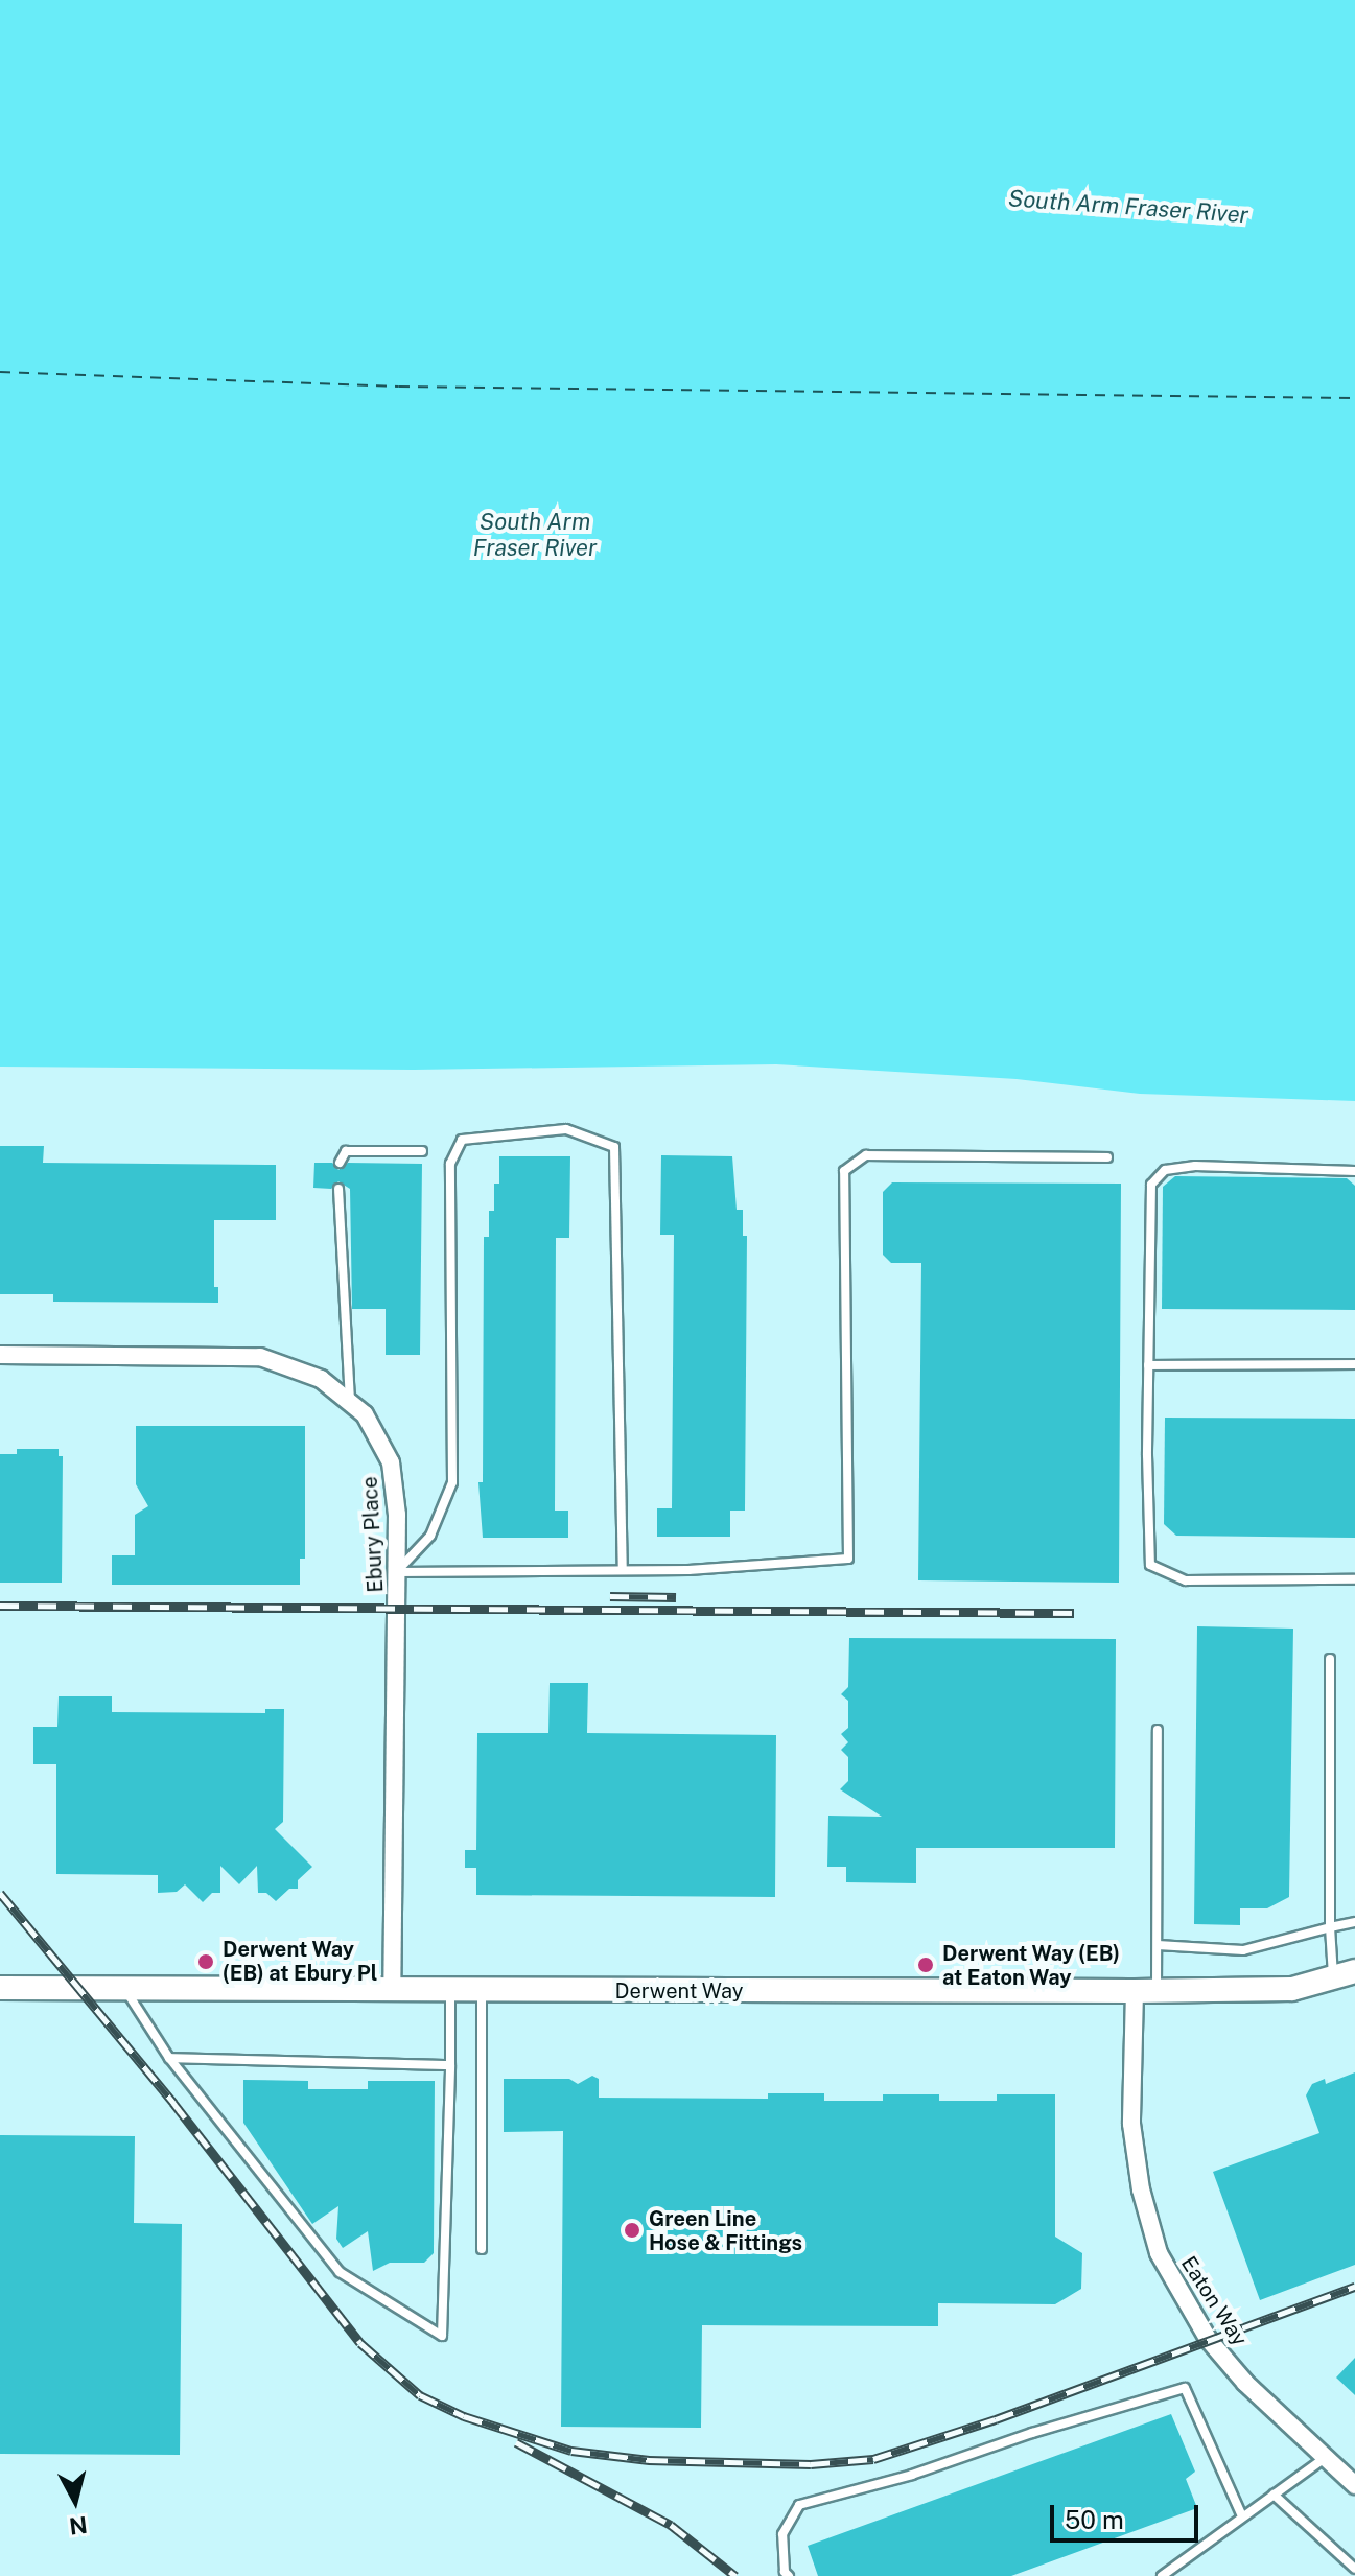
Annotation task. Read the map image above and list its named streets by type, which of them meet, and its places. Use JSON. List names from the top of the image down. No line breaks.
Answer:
{"streets":{"street":["Ebury Place","Derwent Way","Eaton Way"]},"crossings":[["Ebury Place","Derwent Way"],["Derwent Way","Eaton Way"]],"water":["South Arm Fraser River"],"places":["Derwent Way (EB) at Ebury Pl","Derwent Way (EB) at Eaton Way","Green Line Hose & Fittings"],"scale_bar":"50 m","north":"bottom"}
